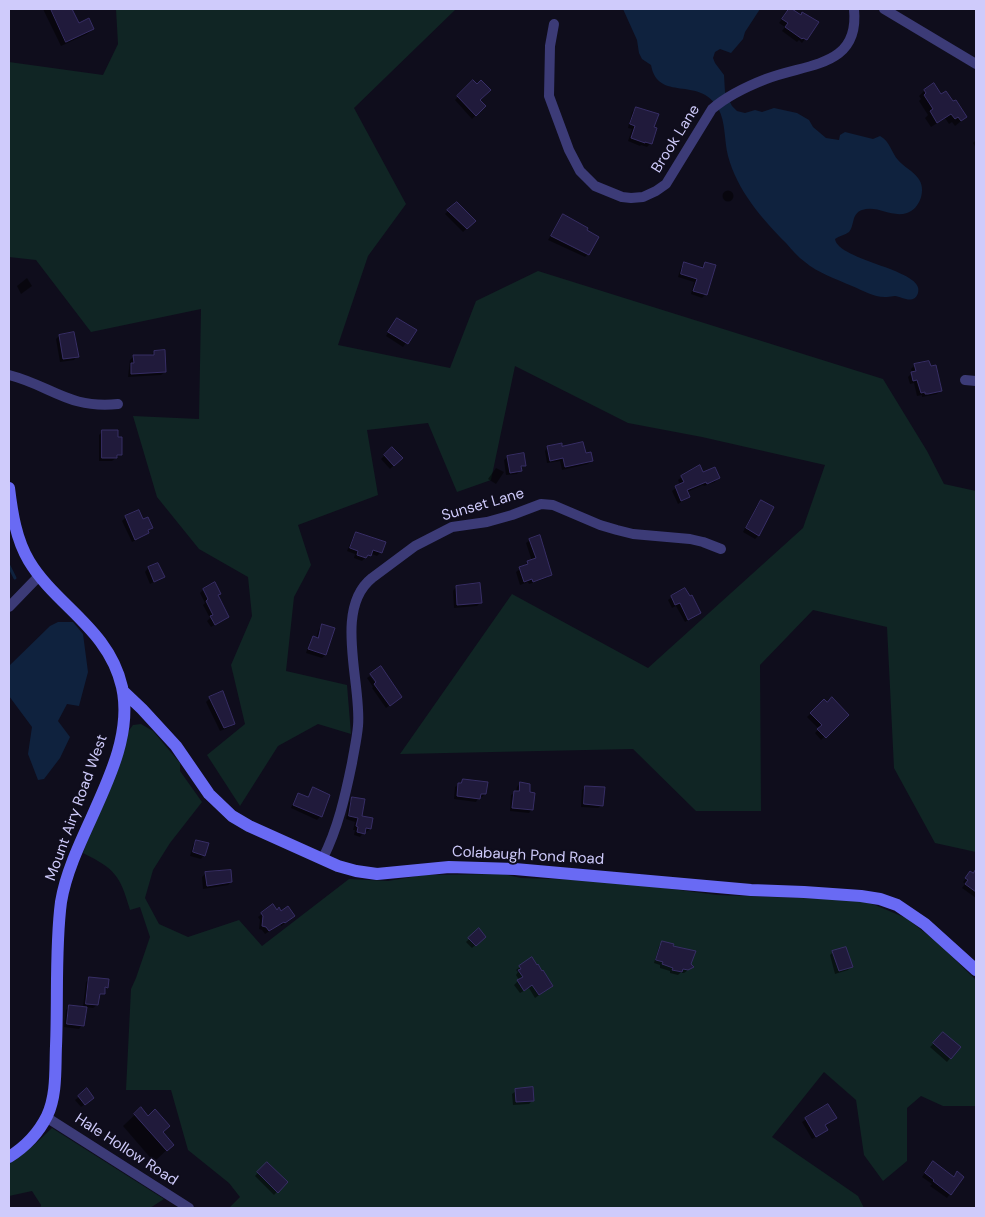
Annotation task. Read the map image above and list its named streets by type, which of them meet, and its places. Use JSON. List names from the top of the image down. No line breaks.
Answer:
{"streets":{"street":["Brook Lane","Sunset Lane","Mount Airy Road West","Colabaugh Pond Road","Hale Hollow Road"]},"crossings":[["Sunset Lane","Colabaugh Pond Road"],["Mount Airy Road West","Colabaugh Pond Road"],["Mount Airy Road West","Hale Hollow Road"]]}
